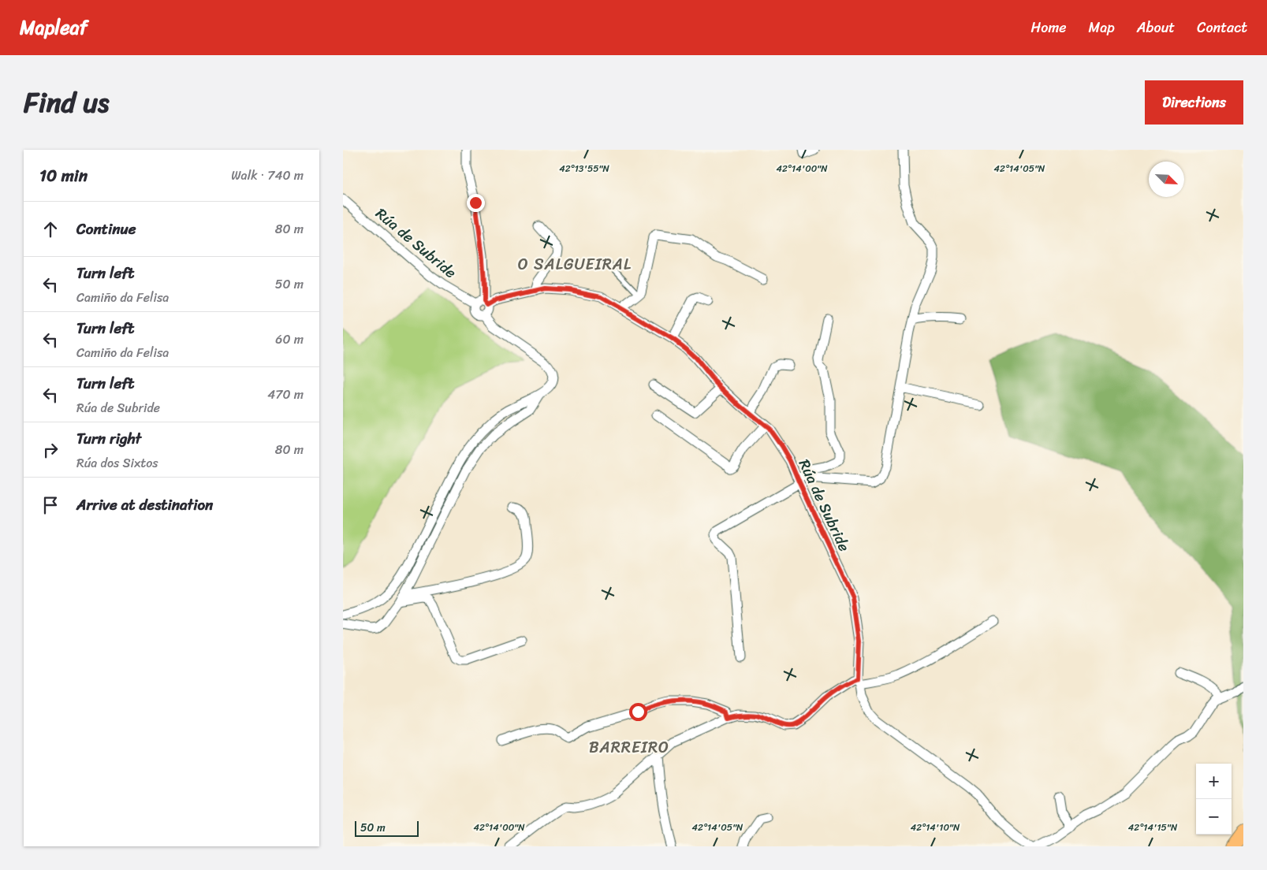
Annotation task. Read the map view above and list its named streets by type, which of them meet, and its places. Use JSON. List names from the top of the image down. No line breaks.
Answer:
{"streets":{"street":["Rúa de Subride"]},"districts":["O SALGUEIRAL","BARREIRO"],"scale_bar":"50 m","north":"bottom right","page":{"header":"Mapleaf","nav":["Home","Map","About","Contact"],"title":"Find us","buttons":"Directions","heading":["10 min","Walk · 740 m"],"list":[["Continue","80 m"],["Turn left","Camiño da Felisa","50 m"],["Turn left","Camiño da Felisa","60 m"],["Turn left","Rúa de Subride","470 m"],["Turn right","Rúa dos Sixtos","80 m"],"Arrive at destination"],"map_buttons":["+","−"],"scale":"50 m"},"coordinates":["42°13'55\"N","42°14'00\"N","42°14'05\"N","42°14'10\"N","42°14'15\"N"]}
